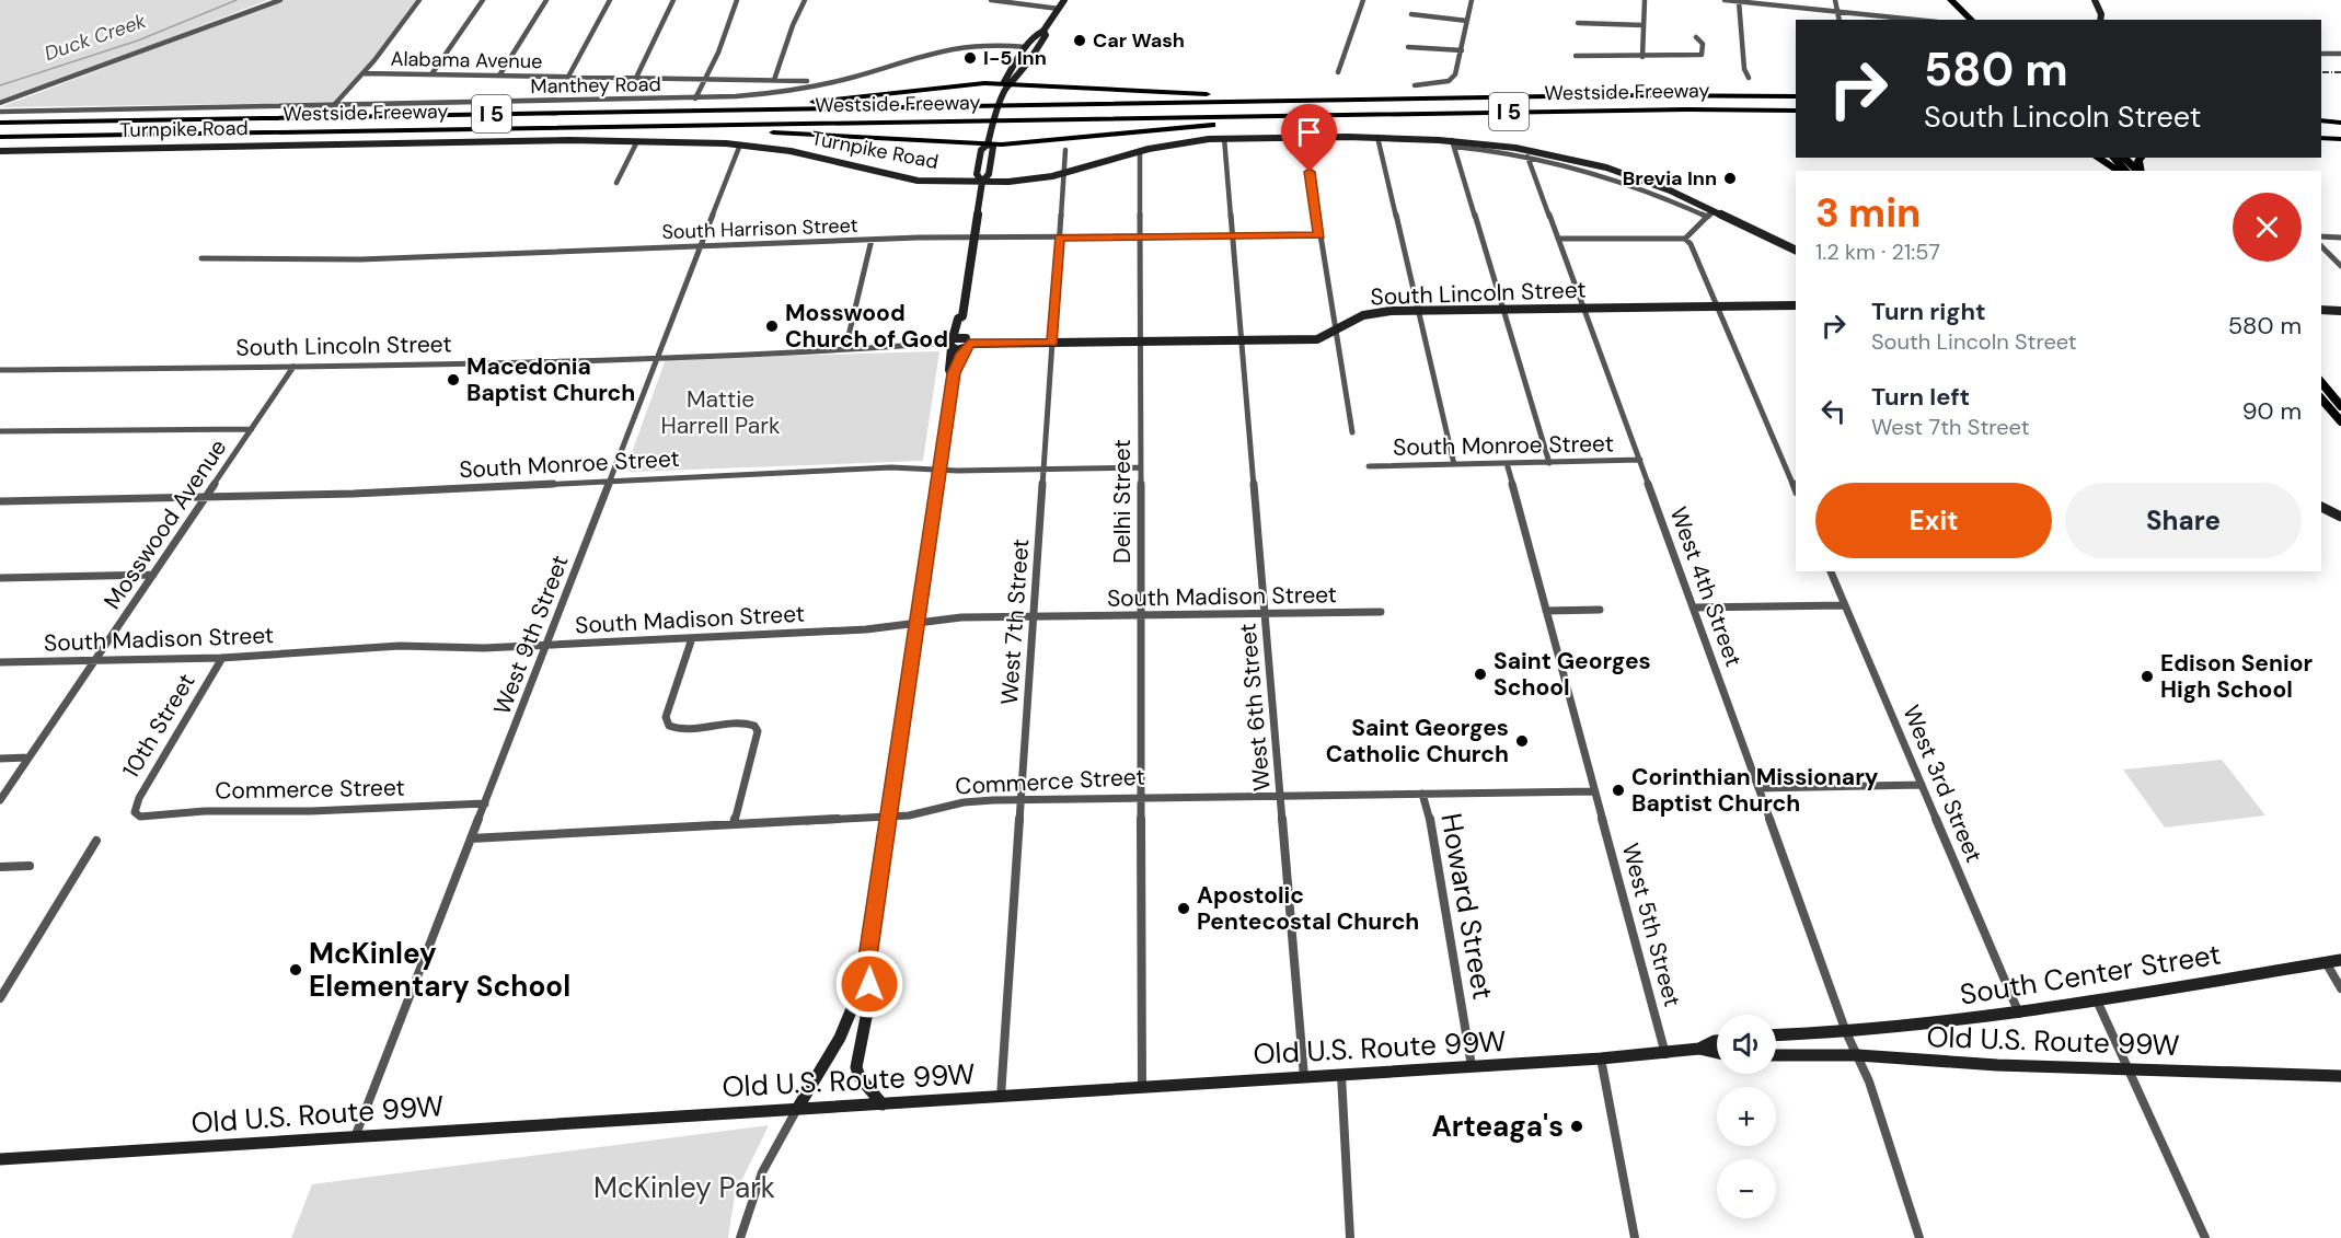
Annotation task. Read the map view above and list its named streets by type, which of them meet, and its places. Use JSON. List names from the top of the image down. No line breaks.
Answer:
{"streets":{"highway":["Westside Freeway","I 5"],"street":["Alabama Avenue","Manthey Road","Turnpike Road","South Harrison Street","South Lincoln Street","South Monroe Street","Delhi Street","Mosswood Avenue","West 4th Street","South Madison Street","West 7th Street","West 9th Street","West 6th Street","10th Street","Commerce Street","West 3rd Street","Howard Street","West 5th Street","South Center Street","Old U.S. Route 99W"]},"crossings":[["Turnpike Road","Delhi Street"],["Turnpike Road","West 7th Street"],["Turnpike Road","West 9th Street"],["Turnpike Road","West 6th Street"],["South Harrison Street","Delhi Street"],["South Harrison Street","West 7th Street"],["South Harrison Street","West 9th Street"],["South Harrison Street","West 6th Street"],["South Lincoln Street","Delhi Street"],["South Lincoln Street","Mosswood Avenue"],["South Lincoln Street","West 4th Street"],["South Lincoln Street","West 7th Street"],["South Lincoln Street","West 9th Street"],["South Lincoln Street","West 6th Street"],["South Monroe Street","Delhi Street"],["South Monroe Street","Mosswood Avenue"],["South Monroe Street","West 4th Street"],["South Monroe Street","West 7th Street"],["South Monroe Street","West 9th Street"],["South Monroe Street","West 5th Street"],["Delhi Street","South Madison Street"],["Delhi Street","Commerce Street"],["Delhi Street","Old U.S. Route 99W"],["Mosswood Avenue","South Madison Street"],["West 4th Street","South Center Street"],["West 4th Street","Old U.S. Route 99W"],["South Madison Street","West 7th Street"],["South Madison Street","West 9th Street"],["South Madison Street","West 6th Street"],["South Madison Street","10th Street"],["West 7th Street","Commerce Street"],["West 7th Street","Old U.S. Route 99W"],["West 9th Street","Commerce Street"],["West 9th Street","Old U.S. Route 99W"],["West 6th Street","Commerce Street"],["West 6th Street","Old U.S. Route 99W"],["10th Street","Commerce Street"],["Commerce Street","Howard Street"],["Commerce Street","West 5th Street"],["West 3rd Street","South Center Street"],["Howard Street","Old U.S. Route 99W"],["West 5th Street","Old U.S. Route 99W"]],"water":["Duck Creek"],"parks":["Mattie Harrell Park","McKinley Park"],"places":["Car Wash","I-5 Inn","Brevia Inn","Mosswood Church of God","Macedonia Baptist Church","Saint Georges School","Edison Senior High School","Saint Georges Catholic Church","Corinthian Missionary Baptist Church","Apostolic Pentecostal Church","McKinley Elementary School","Arteaga's"],"page":{"turn":["580 m","South Lincoln Street"],"heading":["3 min","1.2 km · 21:57"],"list":[{"name":"Turn right","note":"South Lincoln Street","value":"580 m"},{"name":"Turn left","note":"West 7th Street","value":"90 m"}],"buttons":["Exit","Share"],"map_buttons":["+","−"]}}
